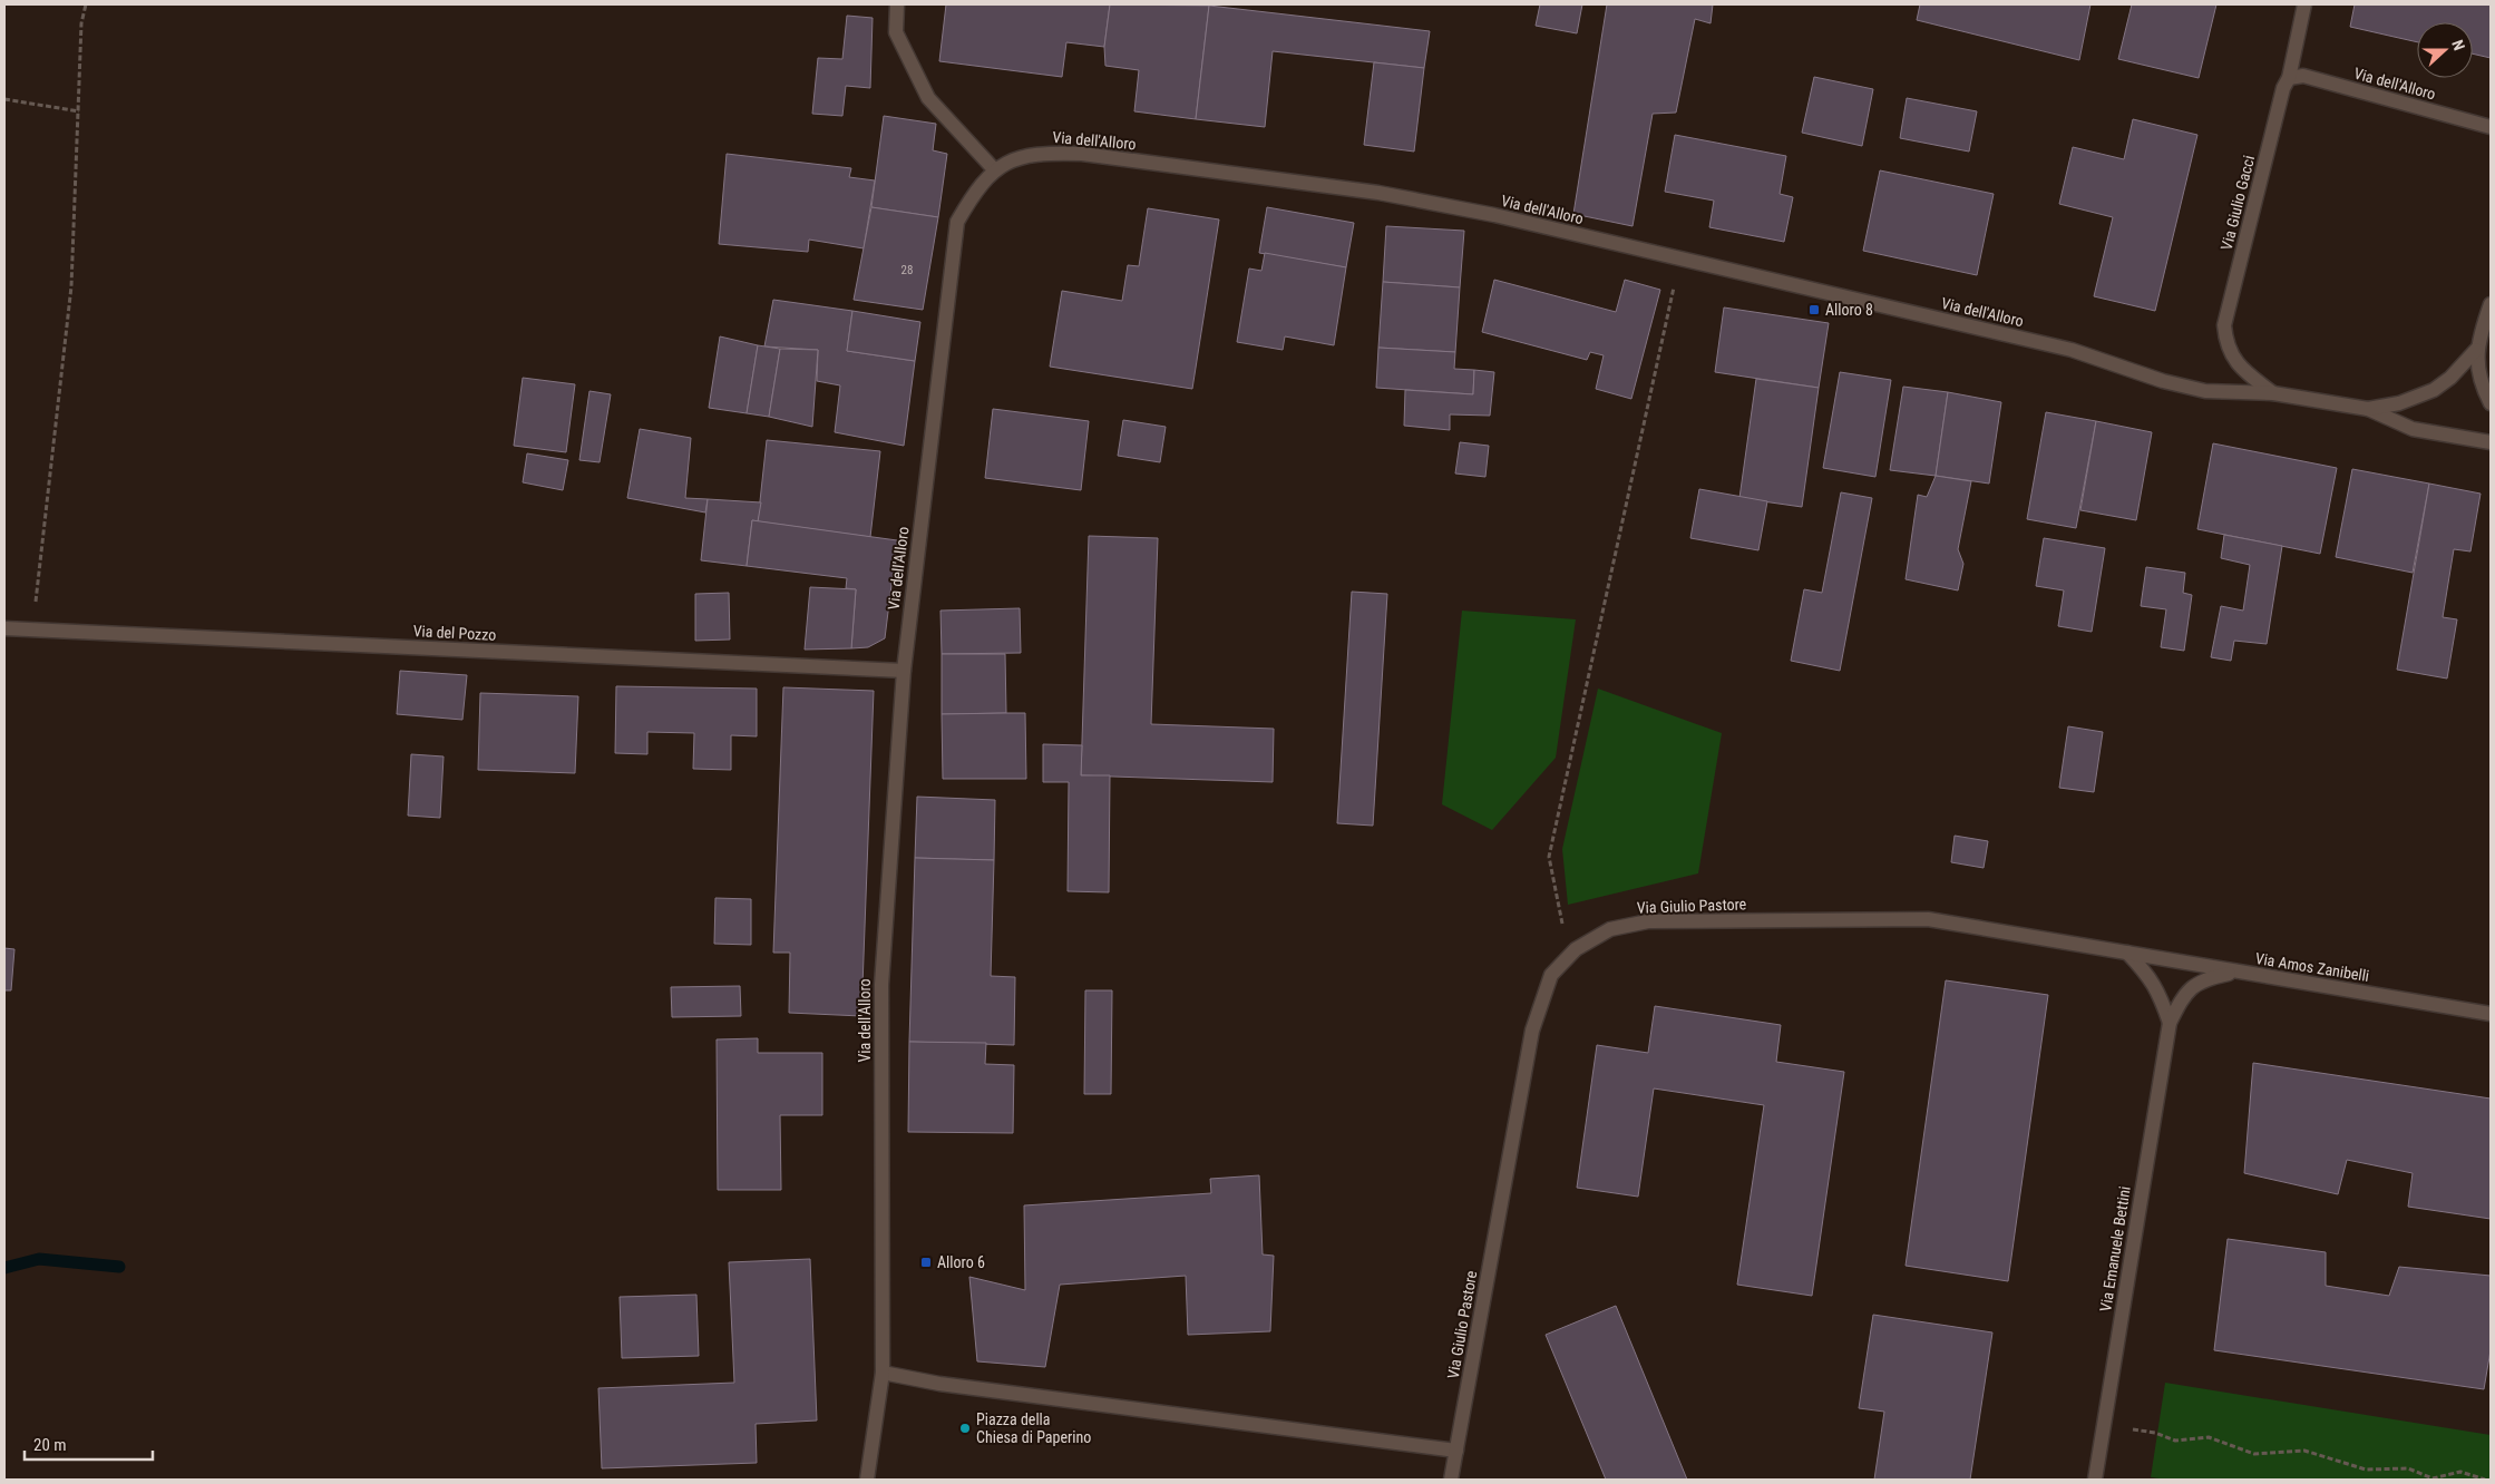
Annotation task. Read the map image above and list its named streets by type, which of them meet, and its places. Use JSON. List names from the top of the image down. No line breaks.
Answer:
{"streets":{"street":["Via dell'Alloro","Via Giulio Gacci","Via del Pozzo","Via Giulio Pastore","Via Amos Zanibelli","Via Emanuele Bettini"]},"crossings":[["Via dell'Alloro","Via Giulio Gacci"],["Via dell'Alloro","Via del Pozzo"],["Via Giulio Pastore","Via Amos Zanibelli"],["Via Giulio Pastore","Via Emanuele Bettini"],["Via Amos Zanibelli","Via Emanuele Bettini"]],"places":{"transit":["Alloro 8","Alloro 6"],"other":["Piazza della Chiesa di Paperino"]},"house_numbers":["28"],"scale_bar":"20 m","north":"right"}
